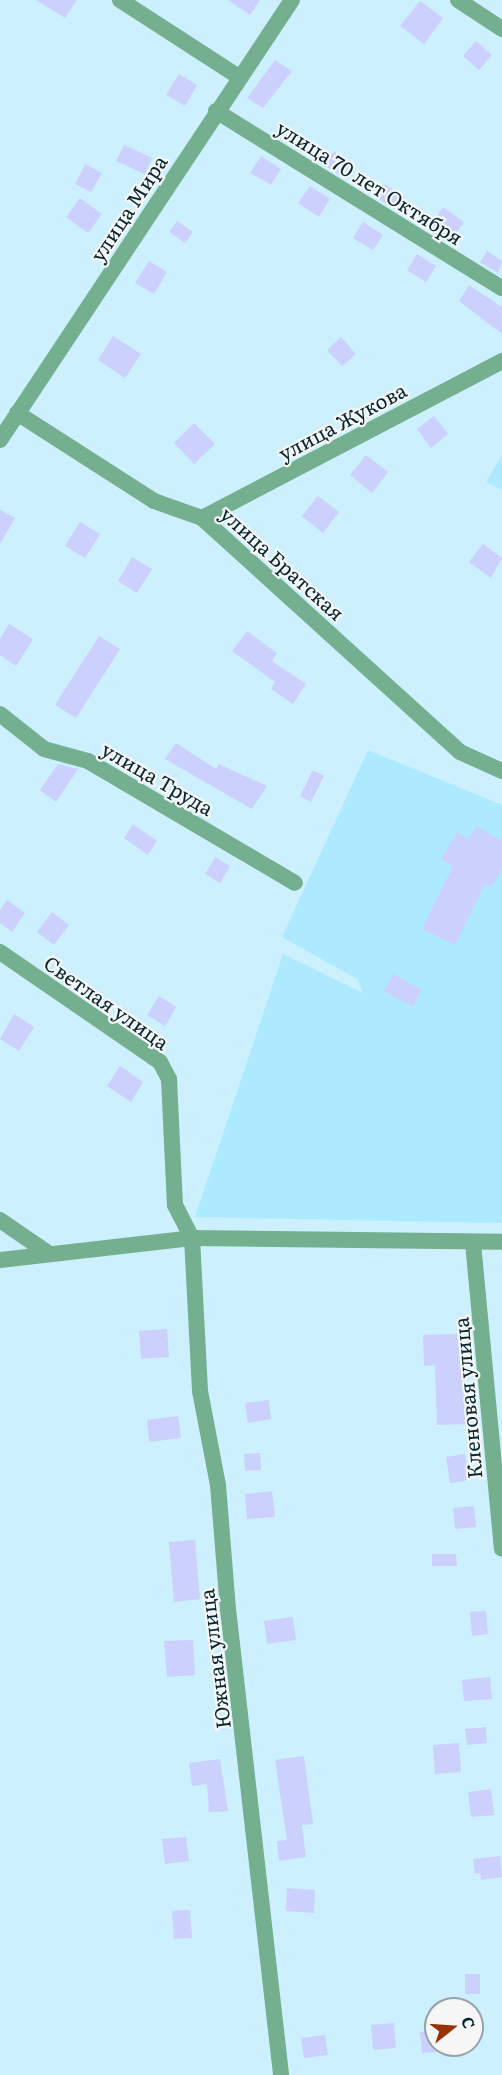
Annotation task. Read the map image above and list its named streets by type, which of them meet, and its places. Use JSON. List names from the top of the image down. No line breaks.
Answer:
{"streets":{"street":["улица 70 лет Октября","улица Мира","улица Жукова","улица Братская","улица Труда","Светлая улица","Кленовая улица","Южная улица"]},"crossings":[["улица 70 лет Октября","улица Мира"],["улица Мира","улица Братская"],["улица Жукова","улица Братская"],["Светлая улица","Южная улица"]],"north":"right"}
